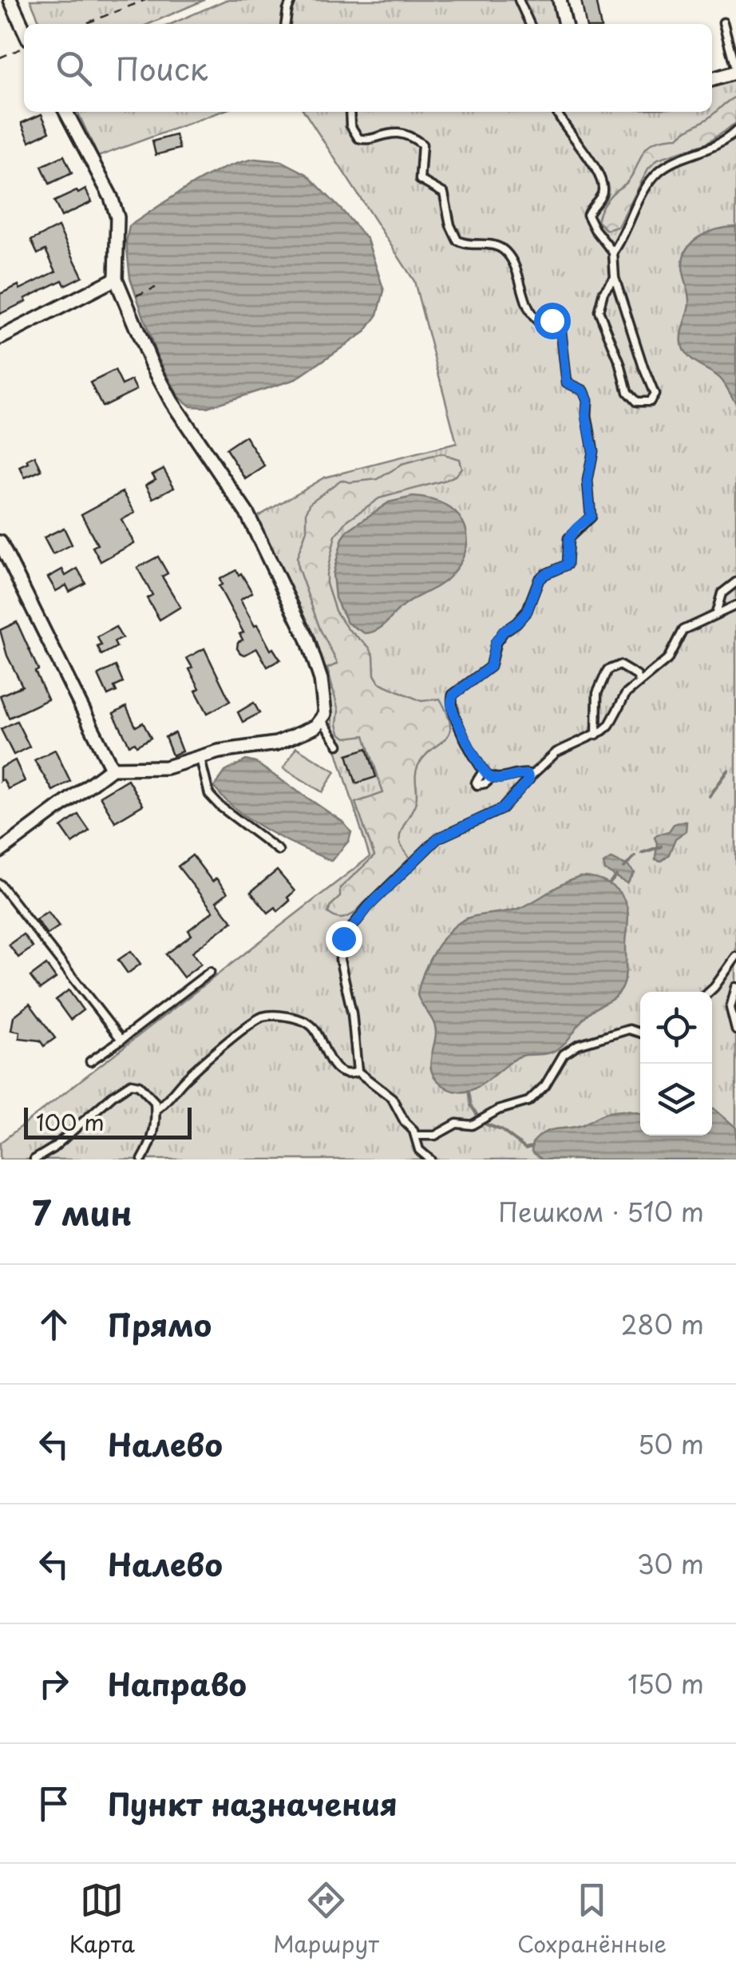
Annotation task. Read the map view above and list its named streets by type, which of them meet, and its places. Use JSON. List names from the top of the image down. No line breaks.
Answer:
{"scale_bar":"100 m","page":{"search":"Поиск","scale":"100 m","heading":["7 мин","Пешком · 510 m"],"list":[["Прямо","280 m"],["Налево","50 m"],["Налево","30 m"],["Направо","150 m"],"Пункт назначения"],"nav":["Карта","Маршрут","Сохранённые"]}}
